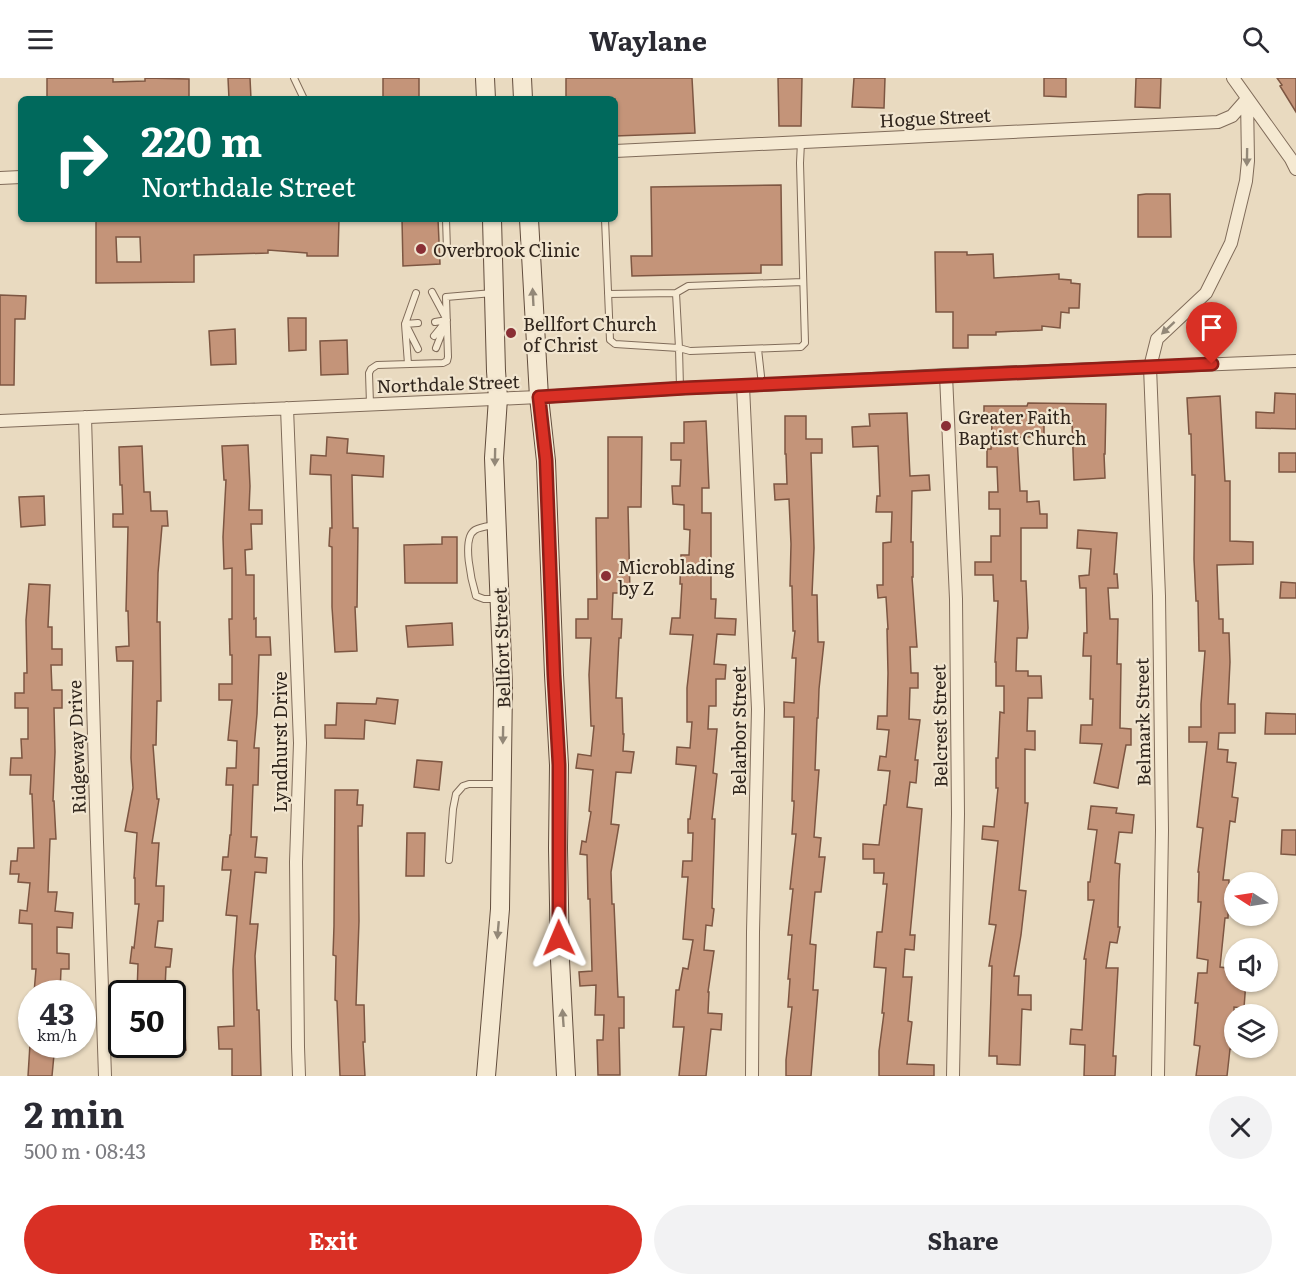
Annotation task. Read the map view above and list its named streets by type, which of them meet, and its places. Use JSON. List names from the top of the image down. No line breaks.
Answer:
{"streets":{"main road":["Bellfort Street"],"street":["Hogue Street","Northdale Street","Belmark Street","Belcrest Street","Belarbor Street","Lyndhurst Drive","Ridgeway Drive"]},"crossings":[["Northdale Street","Bellfort Street"],["Northdale Street","Belmark Street"],["Northdale Street","Belcrest Street"],["Northdale Street","Belarbor Street"],["Northdale Street","Lyndhurst Drive"],["Northdale Street","Ridgeway Drive"]],"places":["Overbrook Clinic","Bellfort Church of Christ","Greater Faith Baptist Church","Microblading by Z"],"north":"left","page":{"header":"Waylane","turn":["220 m","Northdale Street"],"speed":"43 km/h","limit":"50","heading":["2 min","500 m · 08:43"],"buttons":["Exit","Share"]}}
